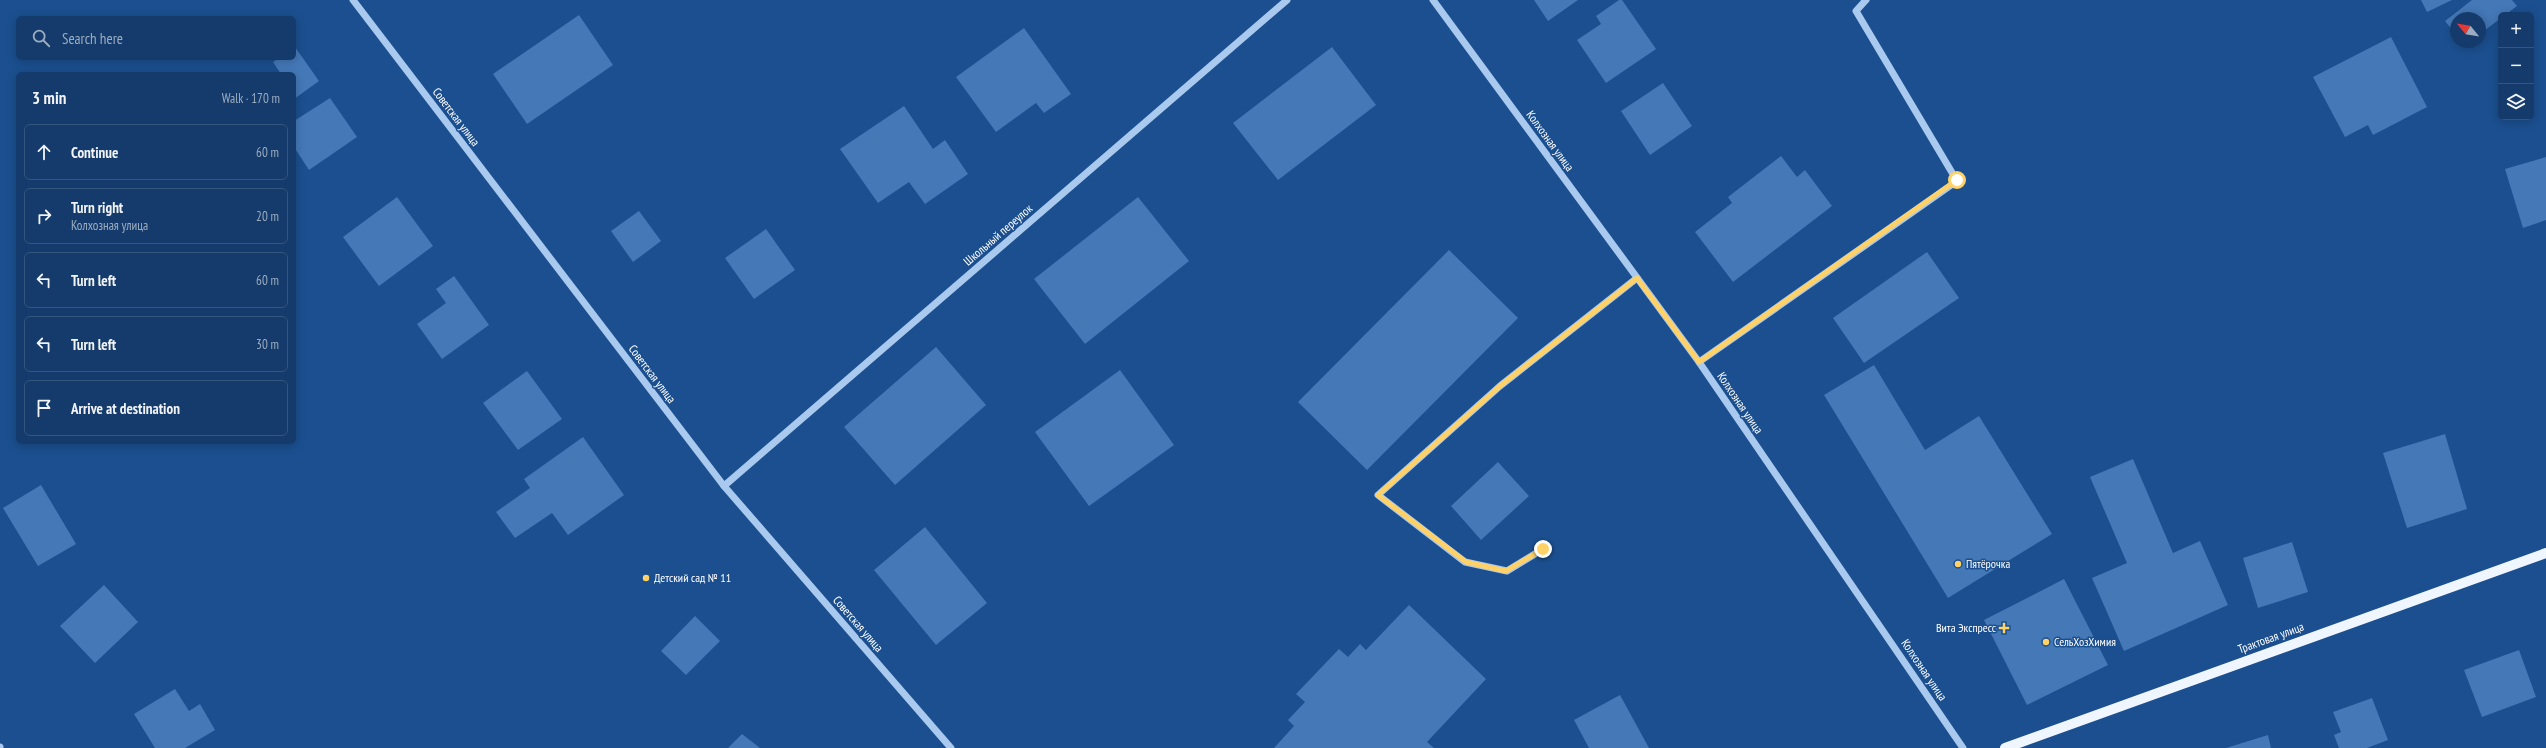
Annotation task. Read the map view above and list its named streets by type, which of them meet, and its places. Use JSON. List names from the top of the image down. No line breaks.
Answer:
{"streets":{"main road":["Трактовая улица"],"street":["Советская улица","Колхозная улица","Школьный переулок"]},"crossings":[["Советская улица","Школьный переулок"]],"places":{"other":["Пятёрочка","Детский сад № 11","СельХозХимия"],"health":["Вита Экспресс"]},"north":"top left","page":{"map_buttons":["+","−"],"search":"Search here","heading":["3 min","Walk · 170 m"],"list":[["Continue","60 m"],["Turn right","Колхозная улица","20 m"],["Turn left","60 m"],["Turn left","30 m"],"Arrive at destination"]}}
